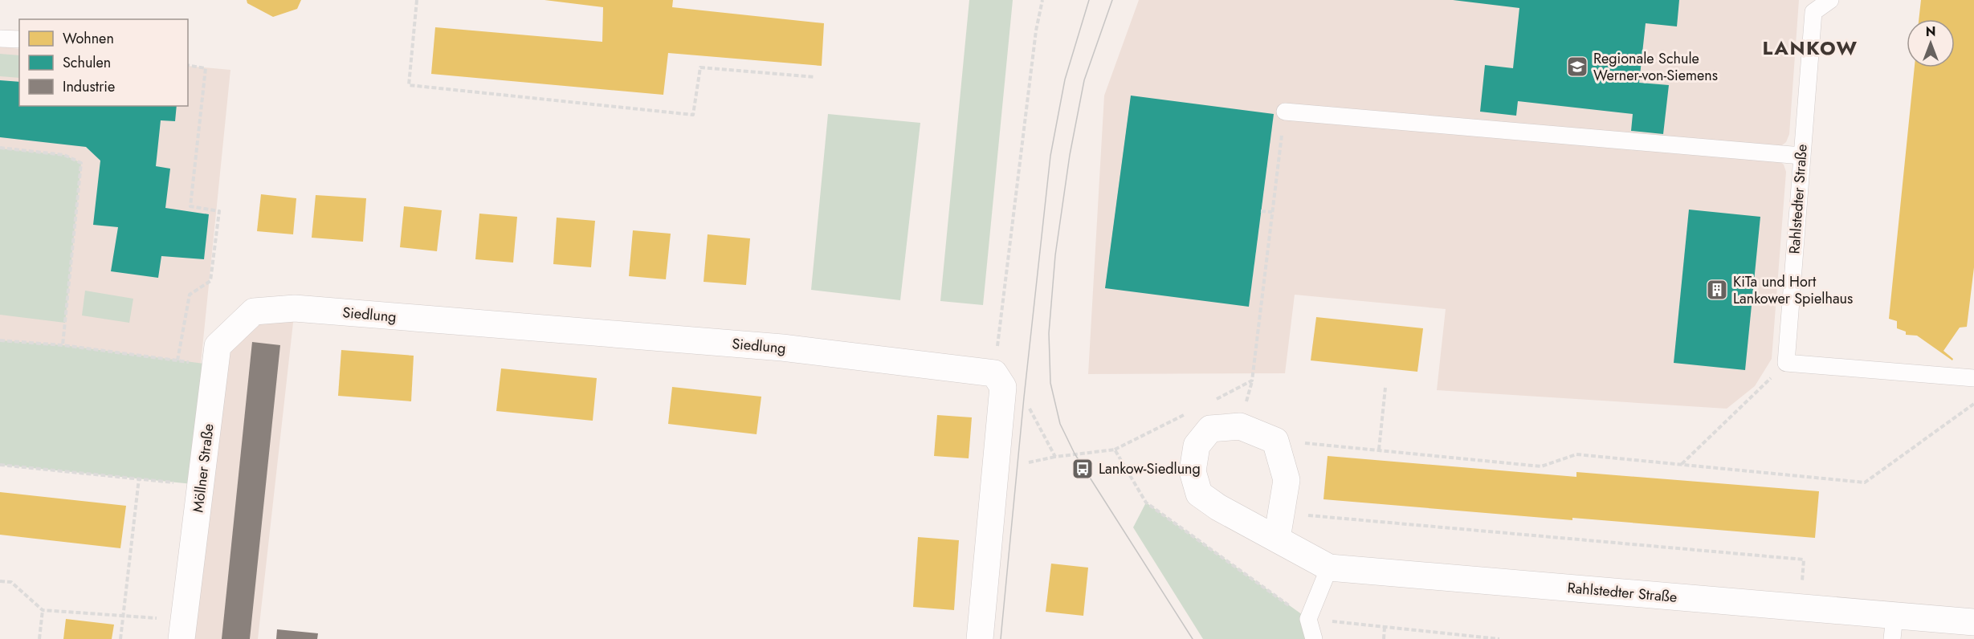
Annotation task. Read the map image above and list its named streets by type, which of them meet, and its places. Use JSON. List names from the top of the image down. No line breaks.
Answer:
{"streets":{"street":["Rahlstedter Straße","Siedlung","Möllner Straße"]},"crossings":[["Siedlung","Möllner Straße"]],"districts":["LANKOW"],"places":{"school or university":["Regionale Schule Werner-von-Siemens"],"building":["KiTa und Hort Lankower Spielhaus"],"bus stop":["Lankow-Siedlung"]},"legend":["Wohnen","Schulen","Industrie"],"north":"top"}
